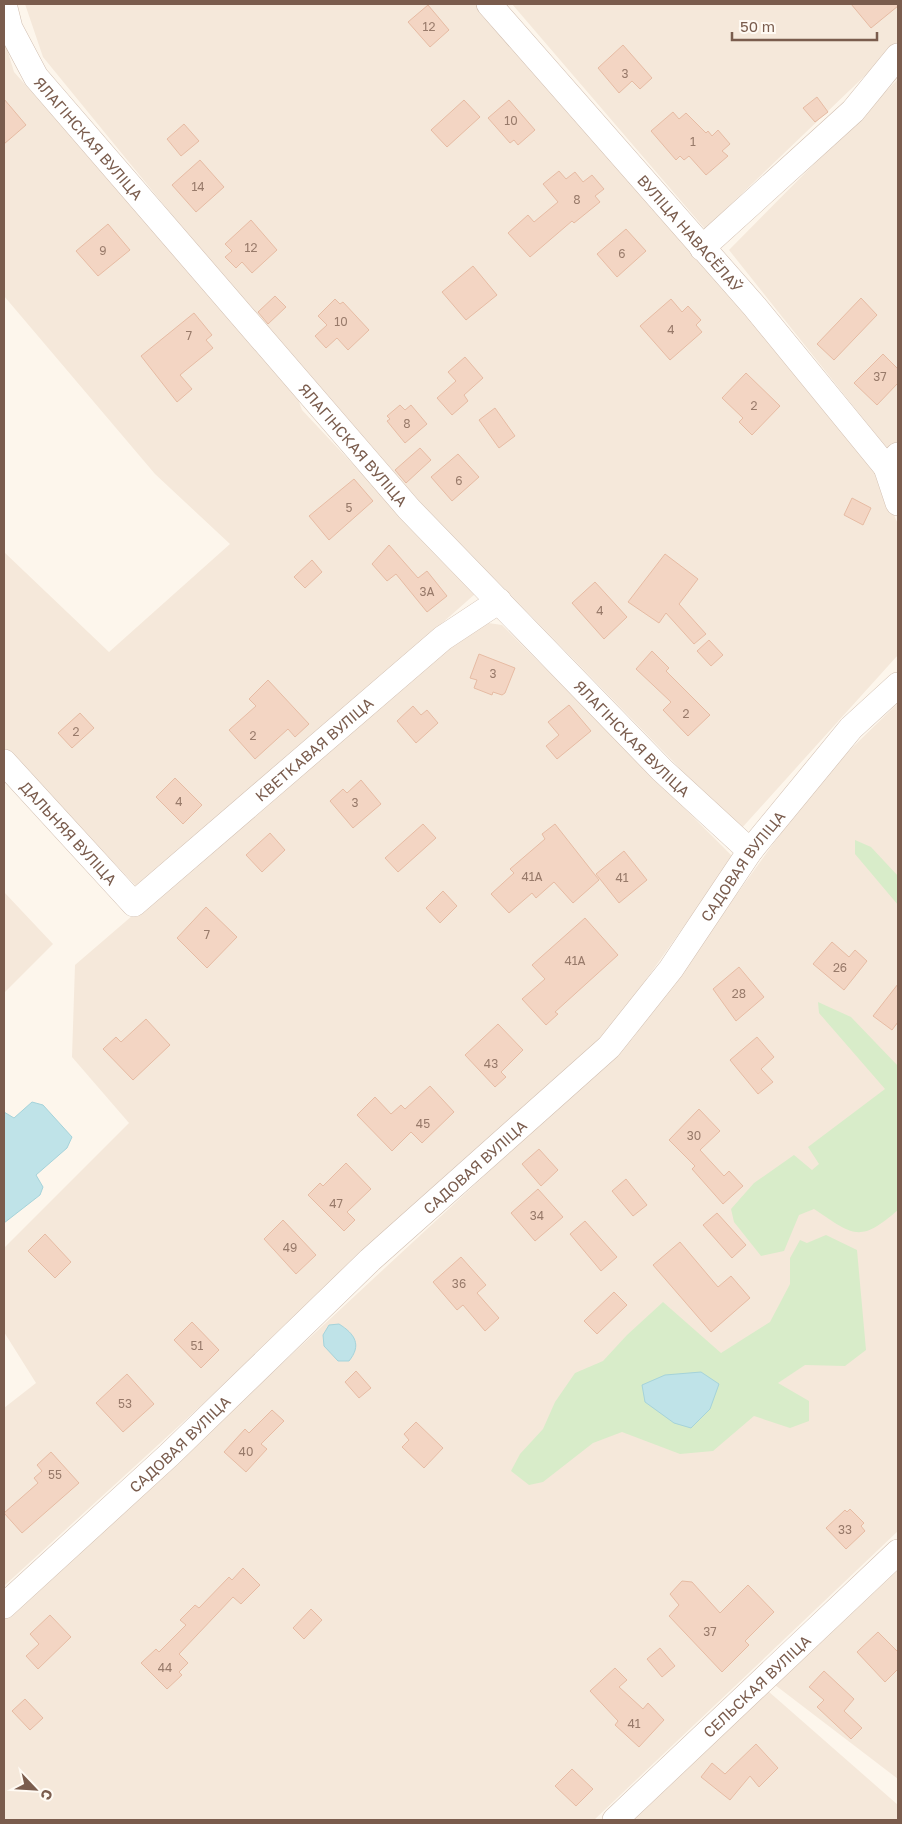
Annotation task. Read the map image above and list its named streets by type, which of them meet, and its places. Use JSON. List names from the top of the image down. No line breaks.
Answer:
{"streets":{"street":["ЯЛАГІНСКАЯ ВУЛІЦА","ВУЛІЦА НАВАСЁЛАЎ","КВЕТКАВАЯ ВУЛІЦА","ДАЛЬНЯЯ ВУЛІЦА","САДОВАЯ ВУЛІЦА","СЕЛЬСКАЯ ВУЛІЦА"]},"crossings":[["ЯЛАГІНСКАЯ ВУЛІЦА","КВЕТКАВАЯ ВУЛІЦА"],["ЯЛАГІНСКАЯ ВУЛІЦА","САДОВАЯ ВУЛІЦА"],["КВЕТКАВАЯ ВУЛІЦА","ДАЛЬНЯЯ ВУЛІЦА"]],"house_numbers":["12","3","10","1","14","8","12","9","6","10","4","7","37","2","8","6","5","3А","4","3","2","2","2","4","3","41А","41","7","41А","26","28","43","45","30","47","34","49","36","51","53","40","55","33","37","44","41"],"scale_bar":"50 m","north":"bottom right"}
